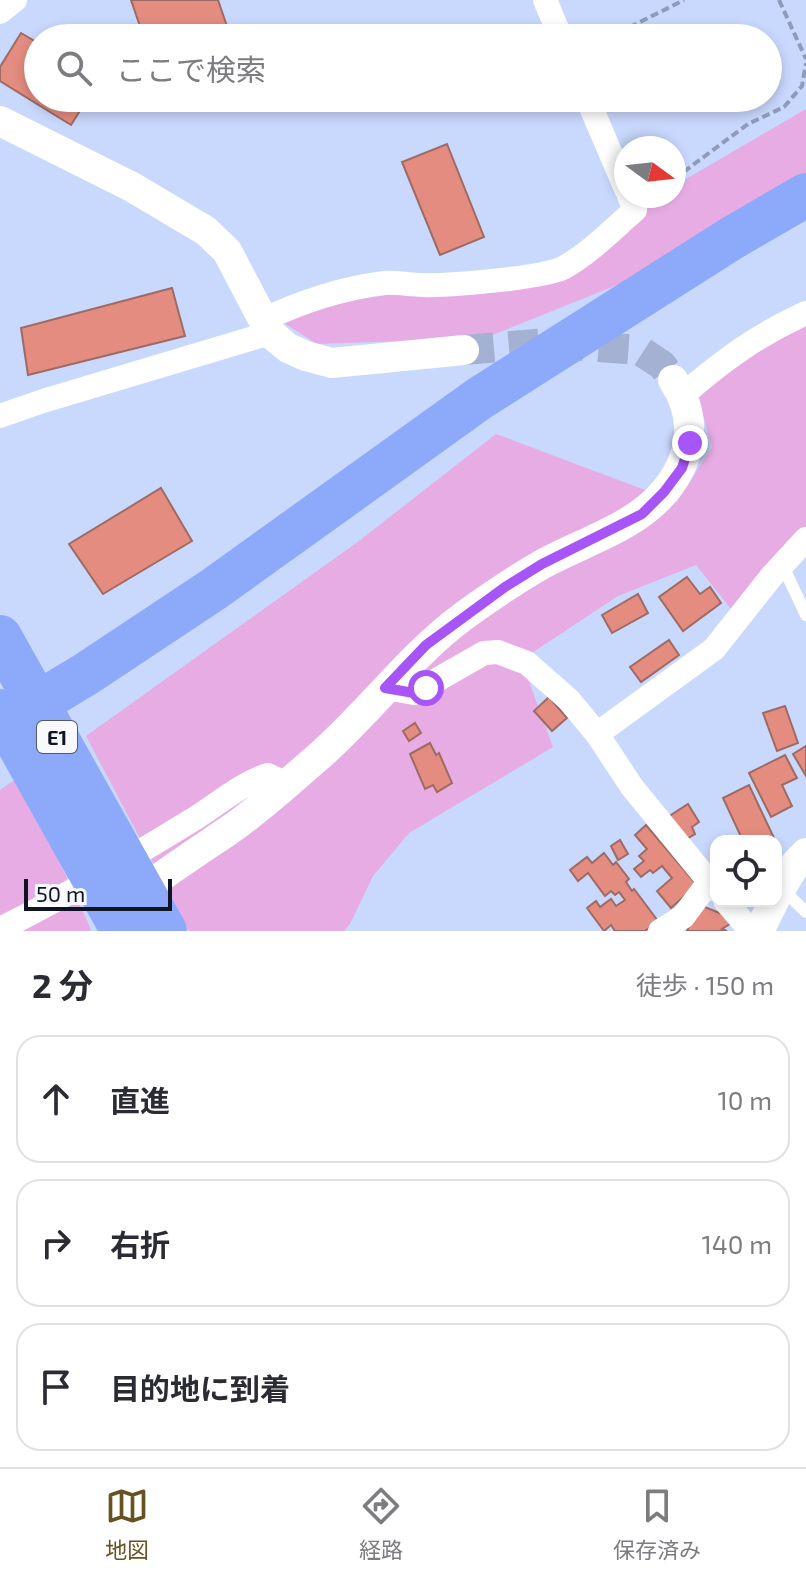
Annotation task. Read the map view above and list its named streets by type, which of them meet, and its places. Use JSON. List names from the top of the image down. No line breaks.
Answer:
{"streets":{"highway":["E1"]},"scale_bar":"50 m","north":"right","page":{"search":"ここで検索","scale":"50 m","heading":["2 分","徒歩 · 150 m"],"list":[["直進","10 m"],["右折","140 m"],"目的地に到着"],"nav":["地図","経路","保存済み"]}}
